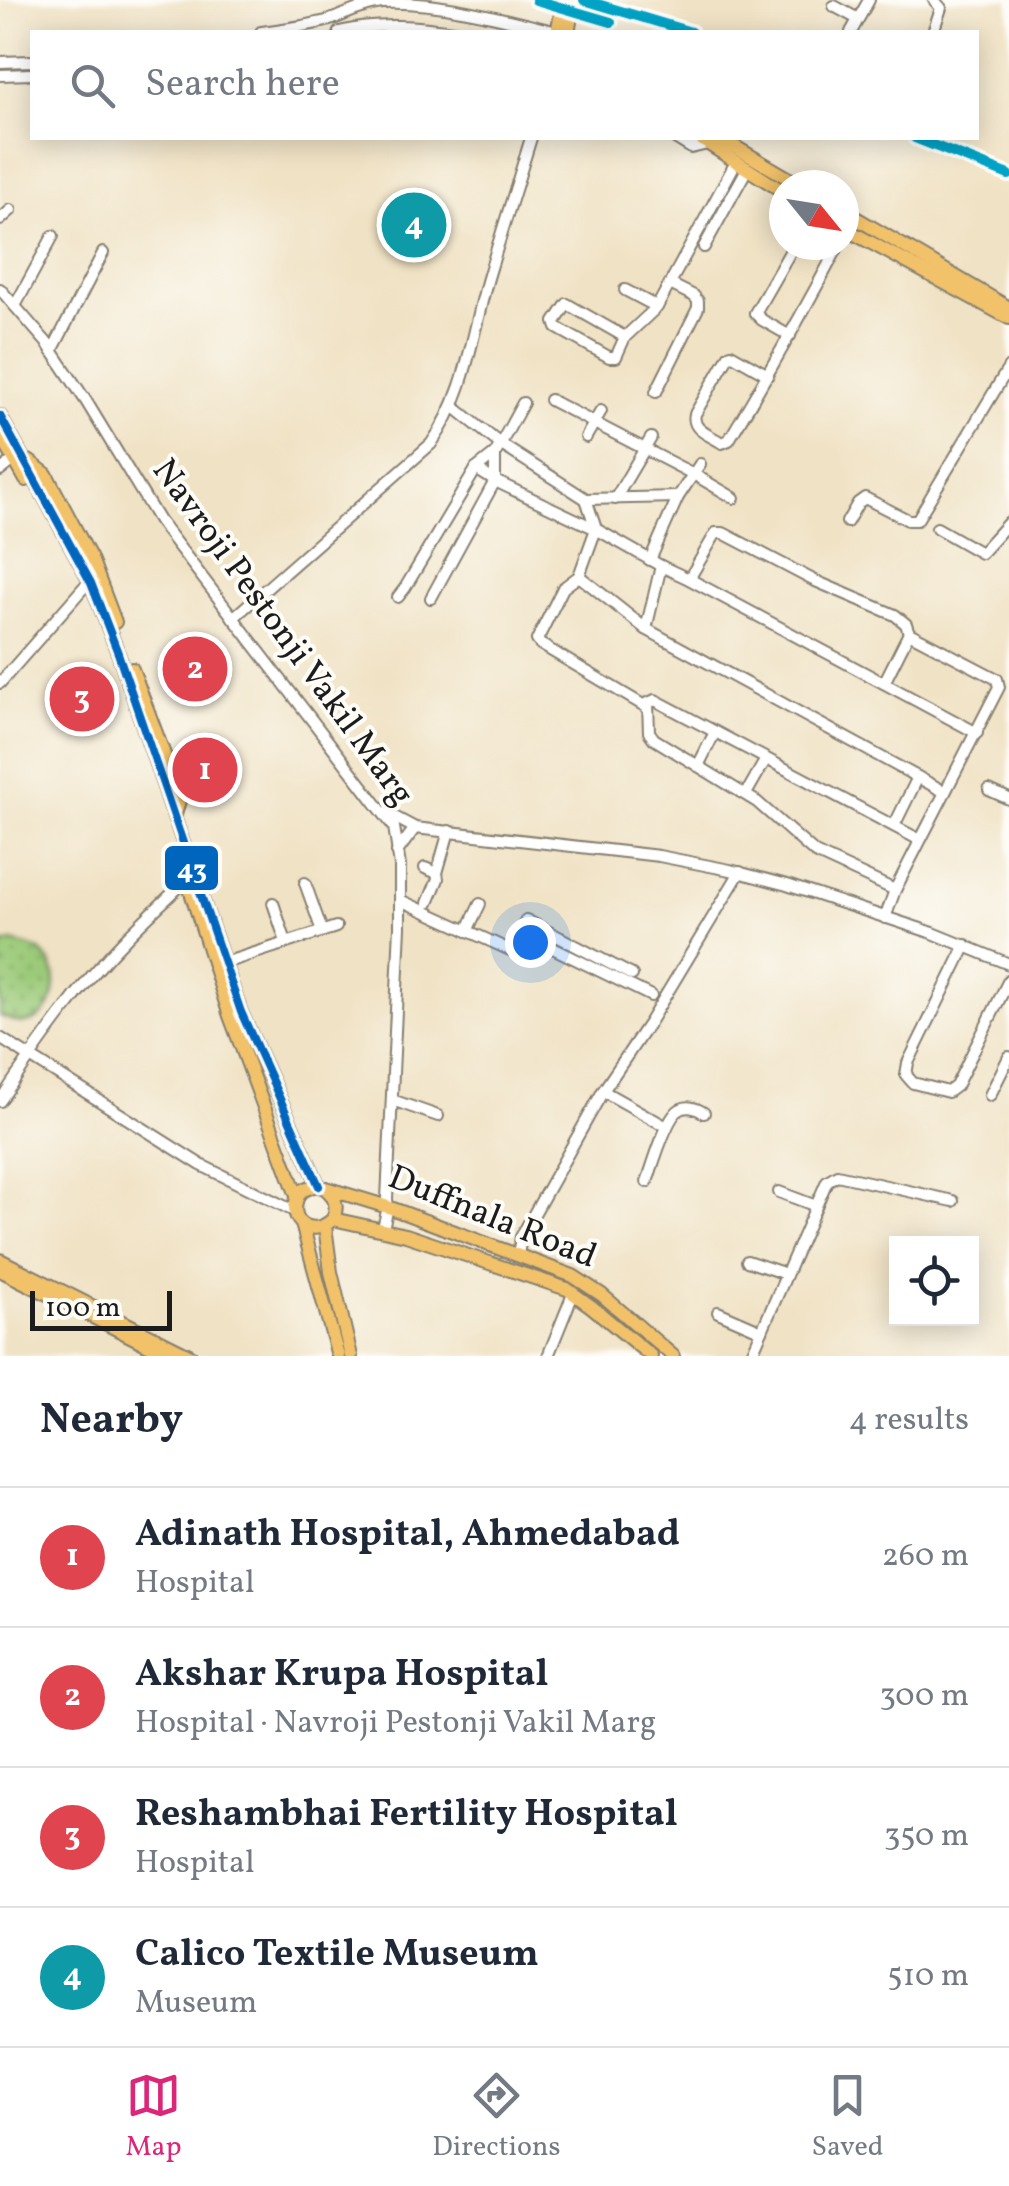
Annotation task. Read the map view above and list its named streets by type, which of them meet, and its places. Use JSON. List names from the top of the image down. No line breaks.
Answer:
{"streets":{"main road":["Duffnala Road"],"street":["Navroji Pestonji Vakil Marg"]},"crossings":[["Navroji Pestonji Vakil Marg","Duffnala Road"]],"lines":["transit line 43"],"scale_bar":"100 m","north":"bottom right","page":{"search":"Search here","pins":["4","2","3","1"],"scale":"100 m","heading":["Nearby","4 results"],"list":[{"mark":"1","name":"Adinath Hospital, Ahmedabad","note":"Hospital","value":"260 m"},{"mark":"2","name":"Akshar Krupa Hospital","note":"Hospital · Navroji Pestonji Vakil Marg","value":"300 m"},{"mark":"3","name":"Reshambhai Fertility Hospital","note":"Hospital","value":"350 m"},{"mark":"4","name":"Calico Textile Museum","note":"Museum","value":"510 m"}],"nav":["Map","Directions","Saved"]}}
